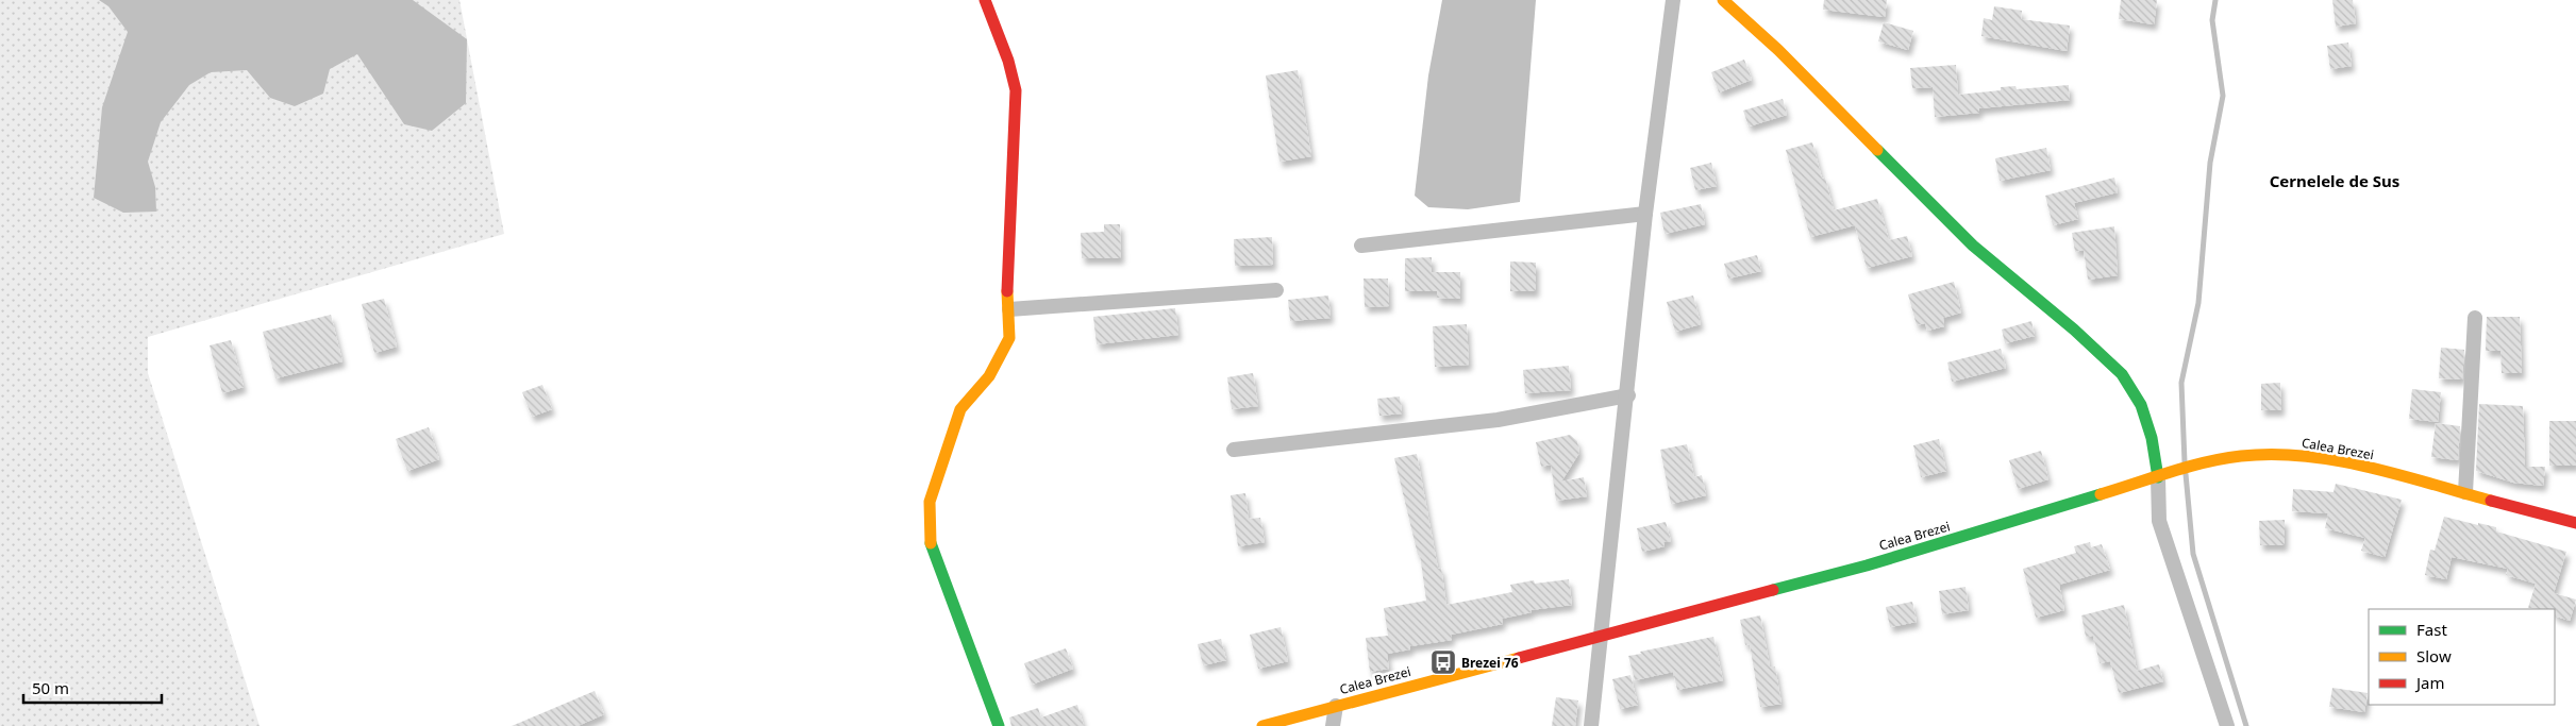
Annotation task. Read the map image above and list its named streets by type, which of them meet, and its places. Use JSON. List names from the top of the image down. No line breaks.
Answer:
{"streets":{"street":["Calea Brezei"]},"districts":["Cernelele de Sus"],"places":{"bus stop":["Brezei 76"]},"legend":["Fast","Slow","Jam"],"scale_bar":"50 m"}
